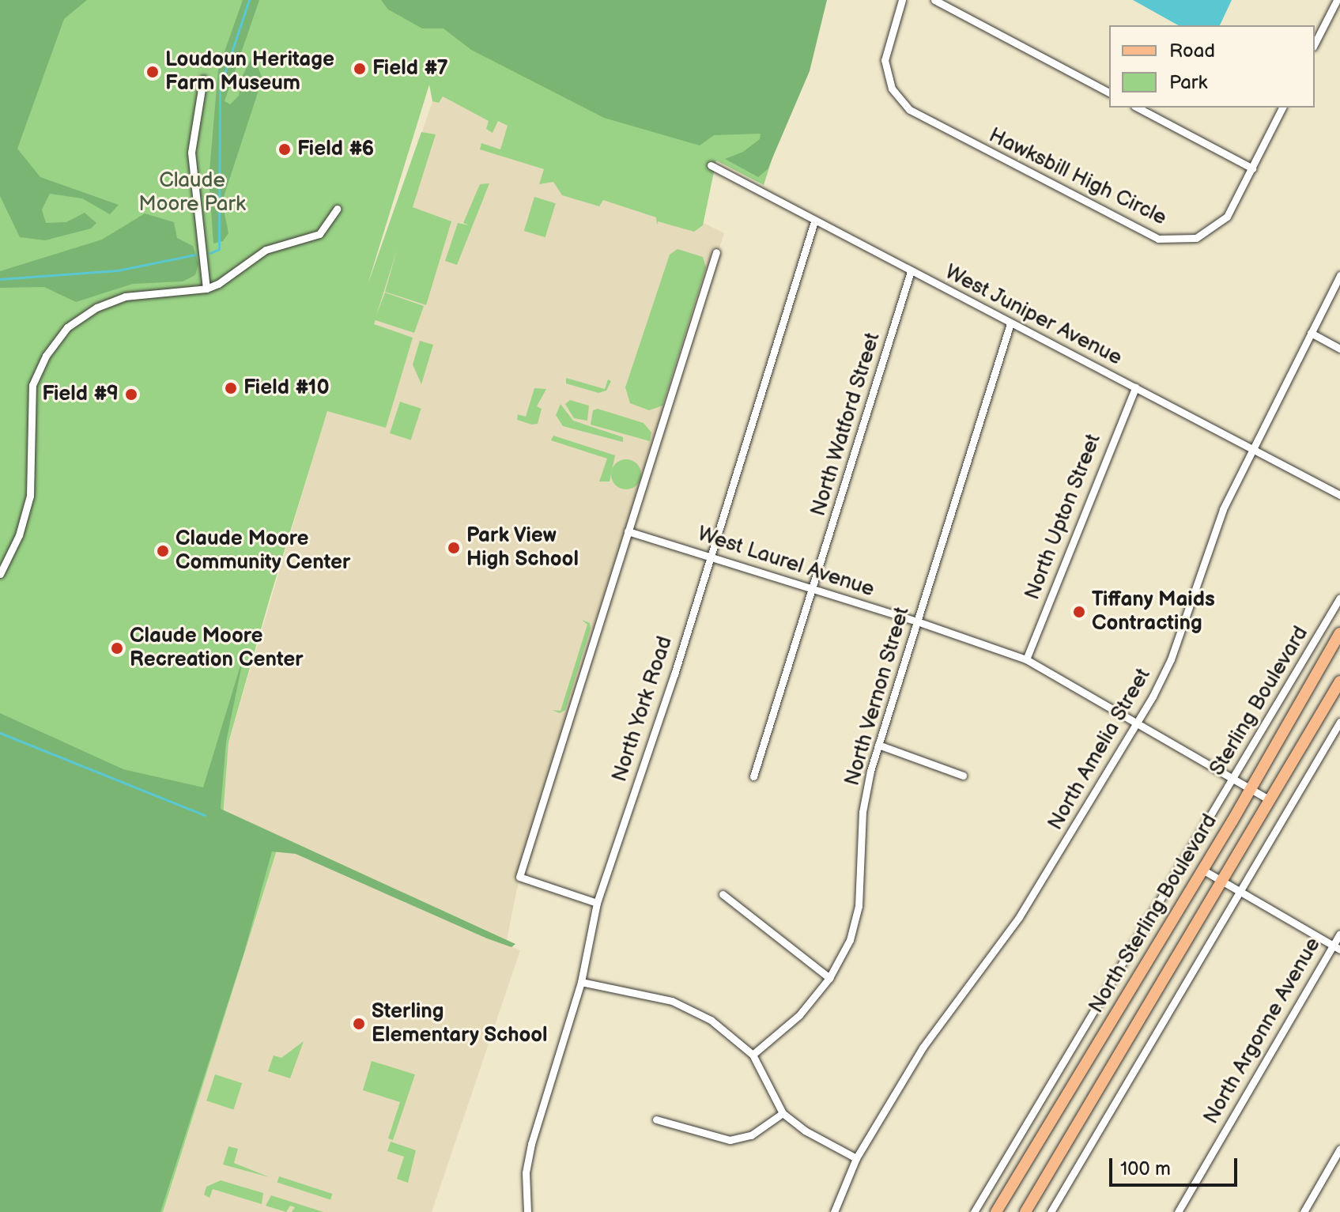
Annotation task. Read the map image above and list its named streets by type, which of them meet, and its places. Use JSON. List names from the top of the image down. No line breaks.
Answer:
{"streets":{"main road":["North Sterling Boulevard"],"street":["Hawksbill High Circle","West Juniper Avenue","North Watford Street","North Upton Street","West Laurel Avenue","North Vernon Street","Sterling Boulevard","North York Road","North Amelia Street","North Argonne Avenue"]},"crossings":[["West Juniper Avenue","North Watford Street"],["West Juniper Avenue","North Upton Street"],["West Juniper Avenue","North Vernon Street"],["West Juniper Avenue","North York Road"],["West Juniper Avenue","North Amelia Street"],["North Watford Street","West Laurel Avenue"],["North Upton Street","West Laurel Avenue"],["West Laurel Avenue","North Vernon Street"],["West Laurel Avenue","Sterling Boulevard"],["West Laurel Avenue","North York Road"],["West Laurel Avenue","North Amelia Street"],["West Laurel Avenue","North Sterling Boulevard"]],"parks":["Claude Moore Park"],"places":["Field #7","Loudoun Heritage Farm Museum","Field #6","Field #10","Field #9","Park View High School","Claude Moore Community Center","Tiffany Maids Contracting","Claude Moore Recreation Center","Sterling Elementary School"],"legend":["Road","Park"],"scale_bar":"100 m"}
